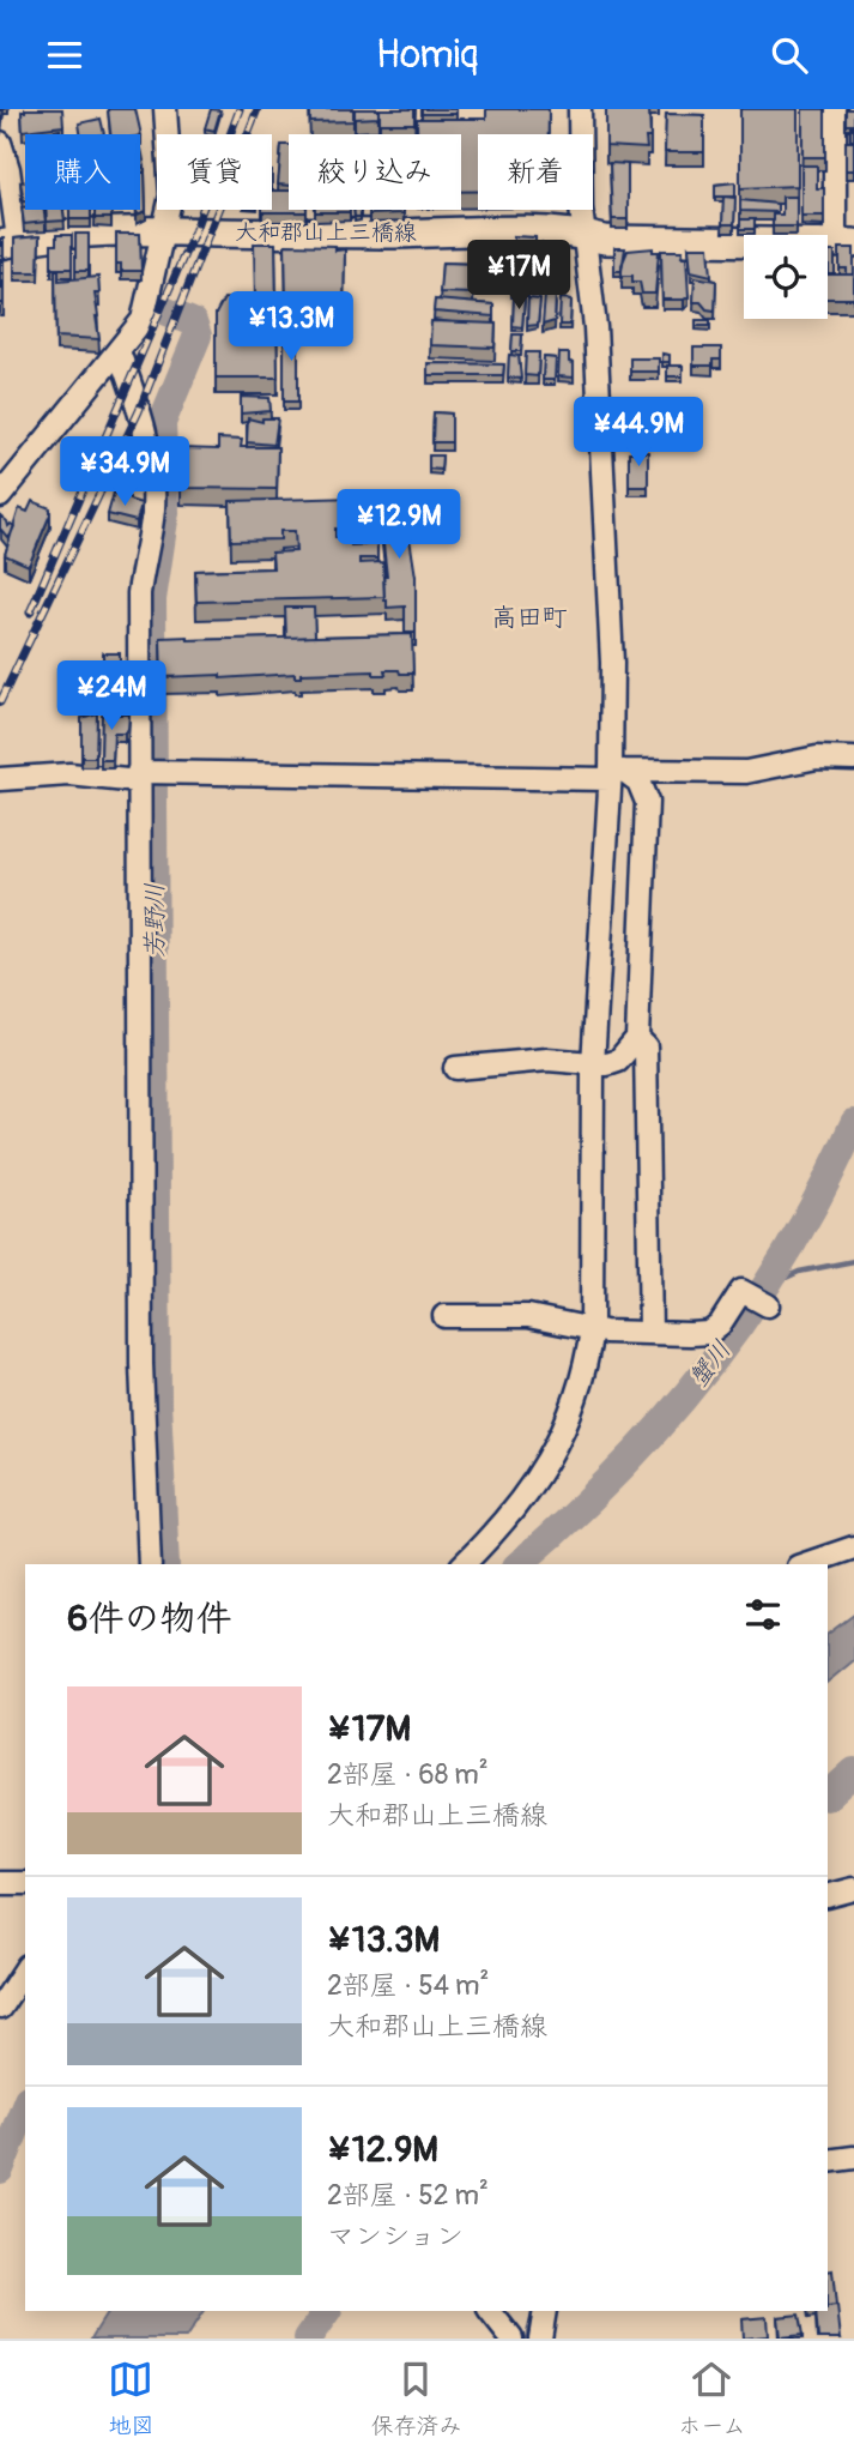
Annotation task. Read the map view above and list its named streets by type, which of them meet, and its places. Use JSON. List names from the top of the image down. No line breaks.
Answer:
{"streets":{"main road":["大和郡山上三橋線"]},"districts":["高田町"],"water":["芳野川","蟹川"],"page":{"header":"Homiq","chip":["購入","賃貸","絞り込み","新着"],"price":["¥17M","¥13.3M","¥44.9M","¥34.9M","¥12.9M","¥24M"],"heading":"6件の物件","list":[{"name":"¥17M","note":"2部屋 · 68 m² · 大和郡山上三橋線"},{"name":"¥13.3M","note":"2部屋 · 54 m² · 大和郡山上三橋線"},{"name":"¥12.9M","note":"2部屋 · 52 m² · マンション"}],"tabs":["地図","保存済み","ホーム"]}}
